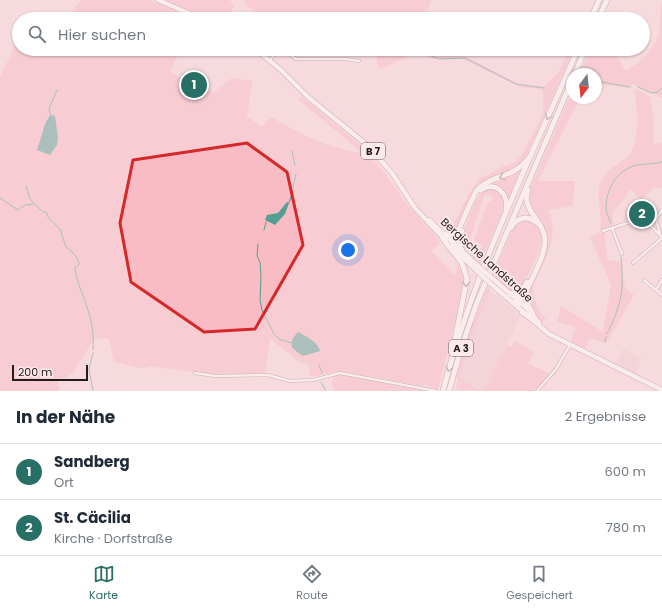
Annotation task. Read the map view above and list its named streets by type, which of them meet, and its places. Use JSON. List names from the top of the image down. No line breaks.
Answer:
{"streets":{"highway":["A 3"],"main road":["B 7","Bergische Landstraße"]},"scale_bar":"200 m","north":"bottom","page":{"search":"Hier suchen","pins":["1","2"],"scale":"200 m","heading":["In der Nähe","2 Ergebnisse"],"list":[{"mark":"1","name":"Sandberg","note":"Ort","value":"600 m"},{"mark":"2","name":"St. Cäcilia","note":"Kirche · Dorfstraße","value":"780 m"}],"nav":["Karte","Route","Gespeichert"]}}
